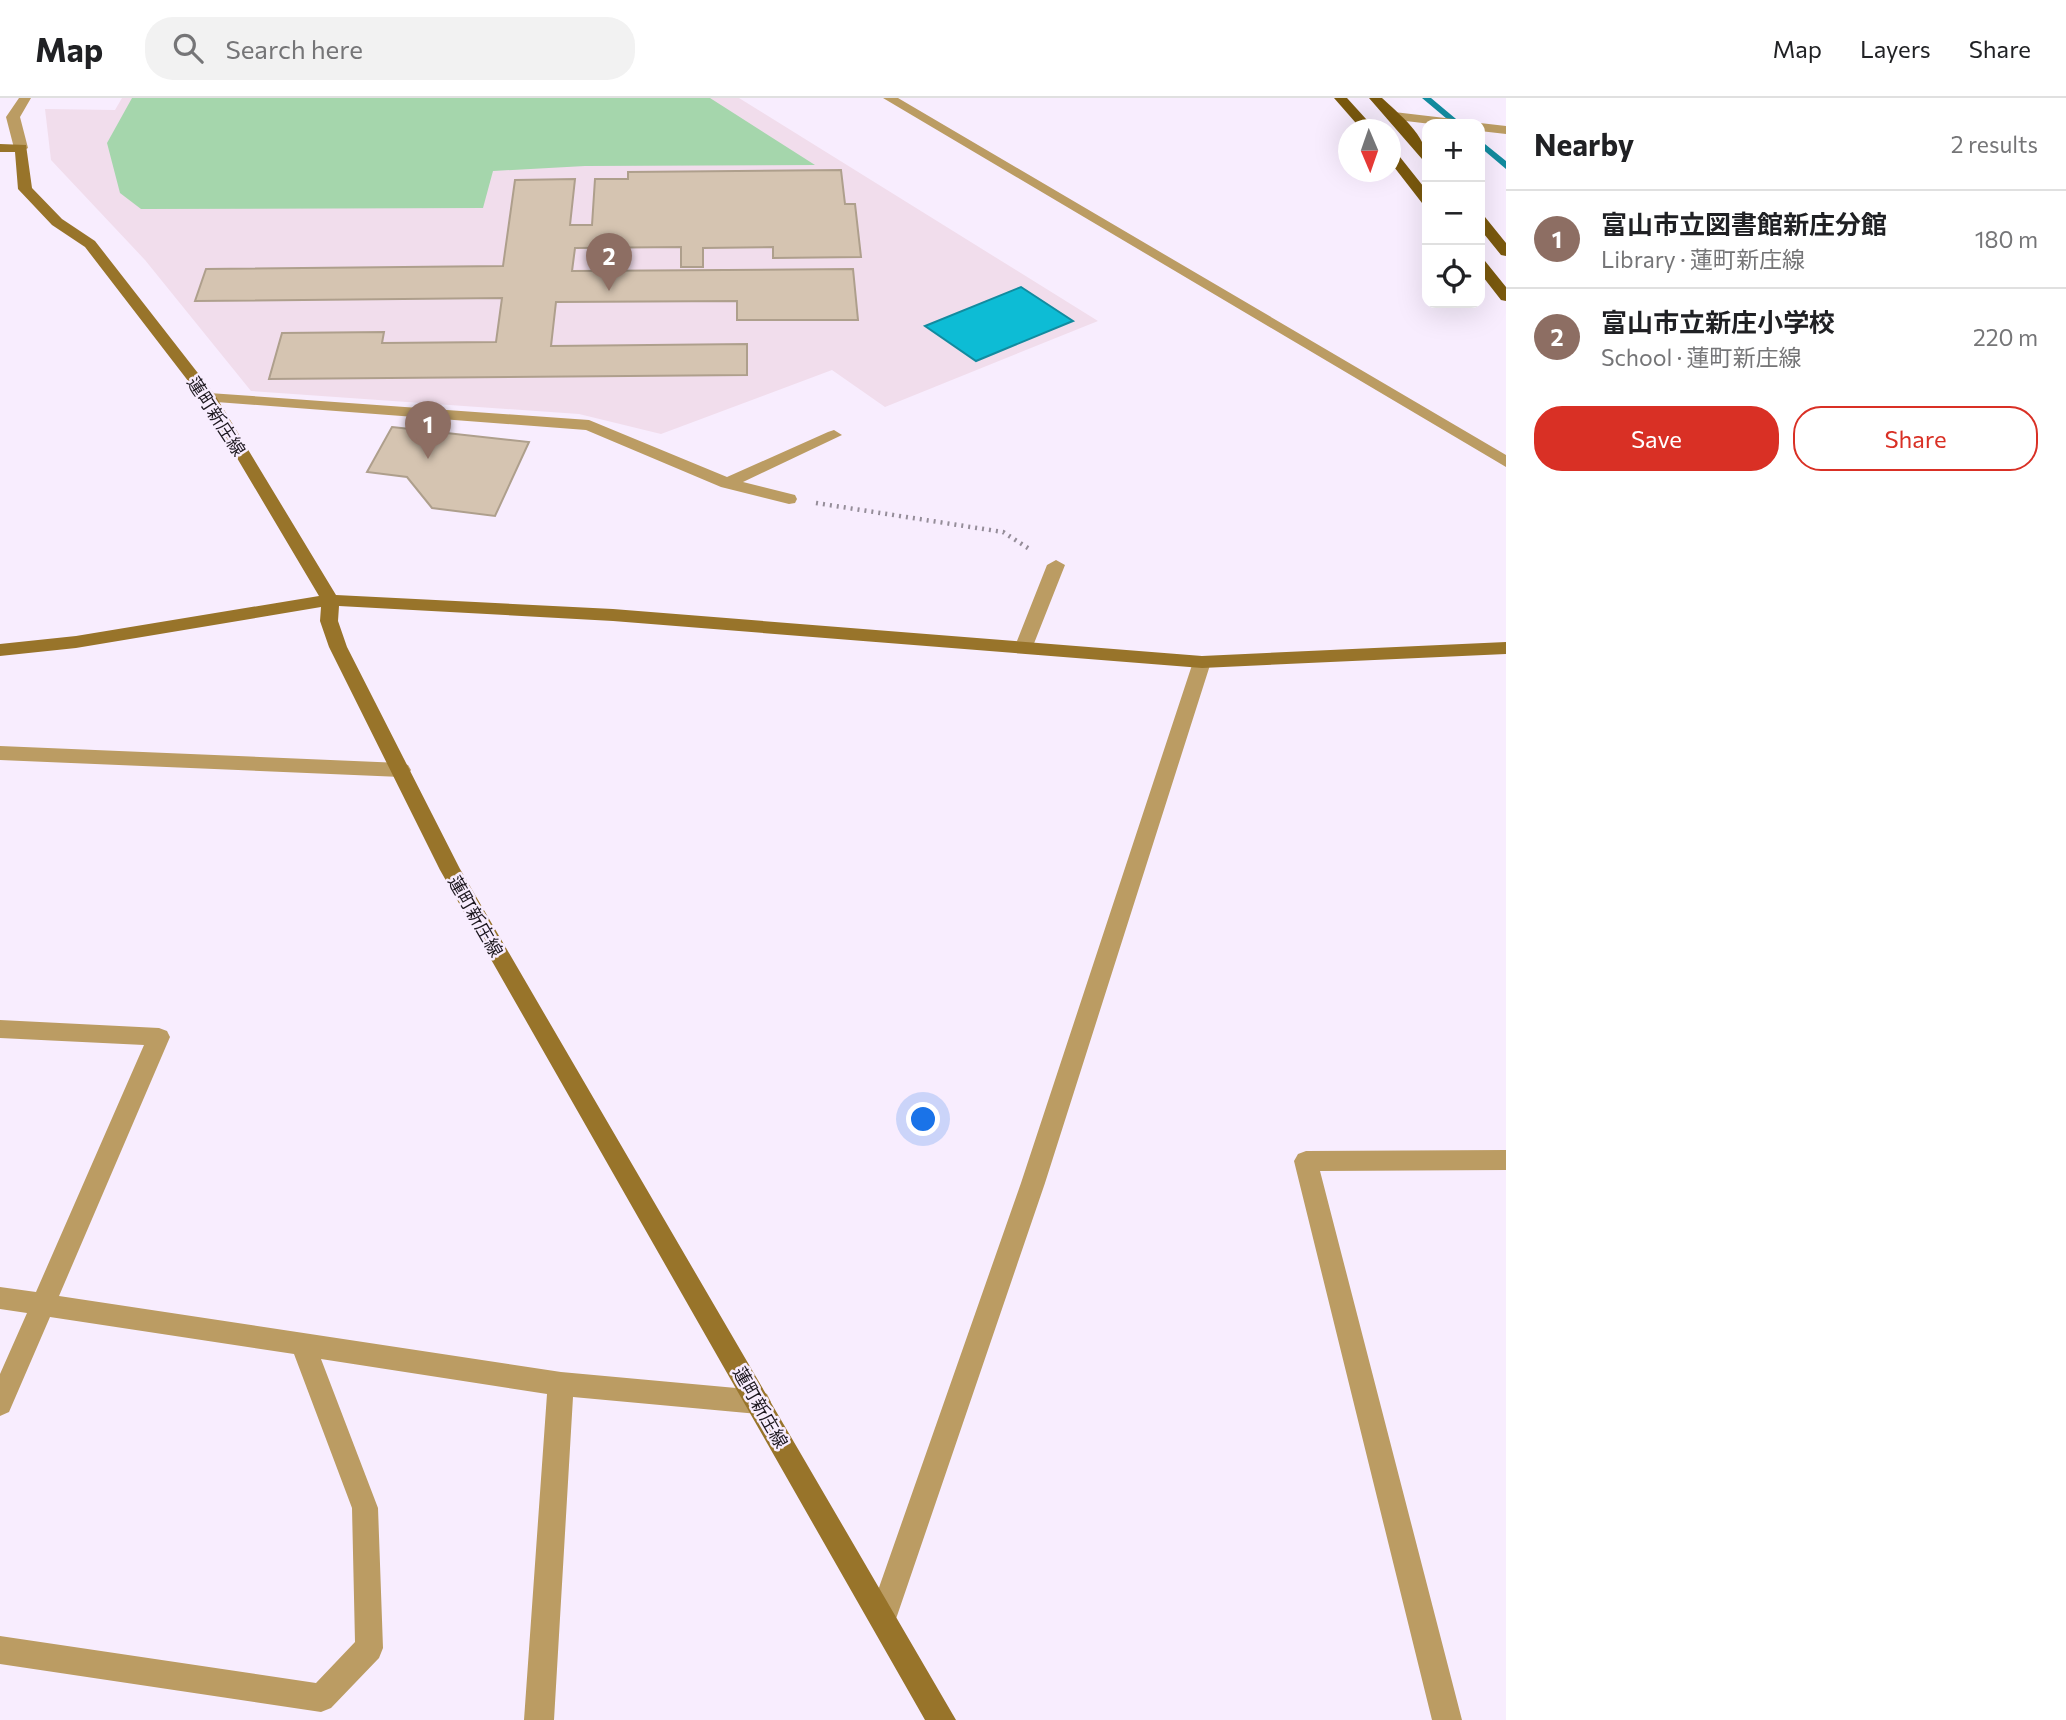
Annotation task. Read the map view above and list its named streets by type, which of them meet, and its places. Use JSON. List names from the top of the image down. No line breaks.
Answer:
{"streets":{"main road":["蓮町新庄線"]},"north":"bottom","page":{"header":"Map","search":"Search here","nav":["Map","Layers","Share"],"heading":["Nearby","2 results"],"map_buttons":["+","−"],"list":[{"mark":"1","name":"富山市立図書館新庄分館","note":"Library · 蓮町新庄線","value":"180 m"},{"mark":"2","name":"富山市立新庄小学校","note":"School · 蓮町新庄線","value":"220 m"}],"pins":["2","1"],"buttons":["Save","Share"]}}
